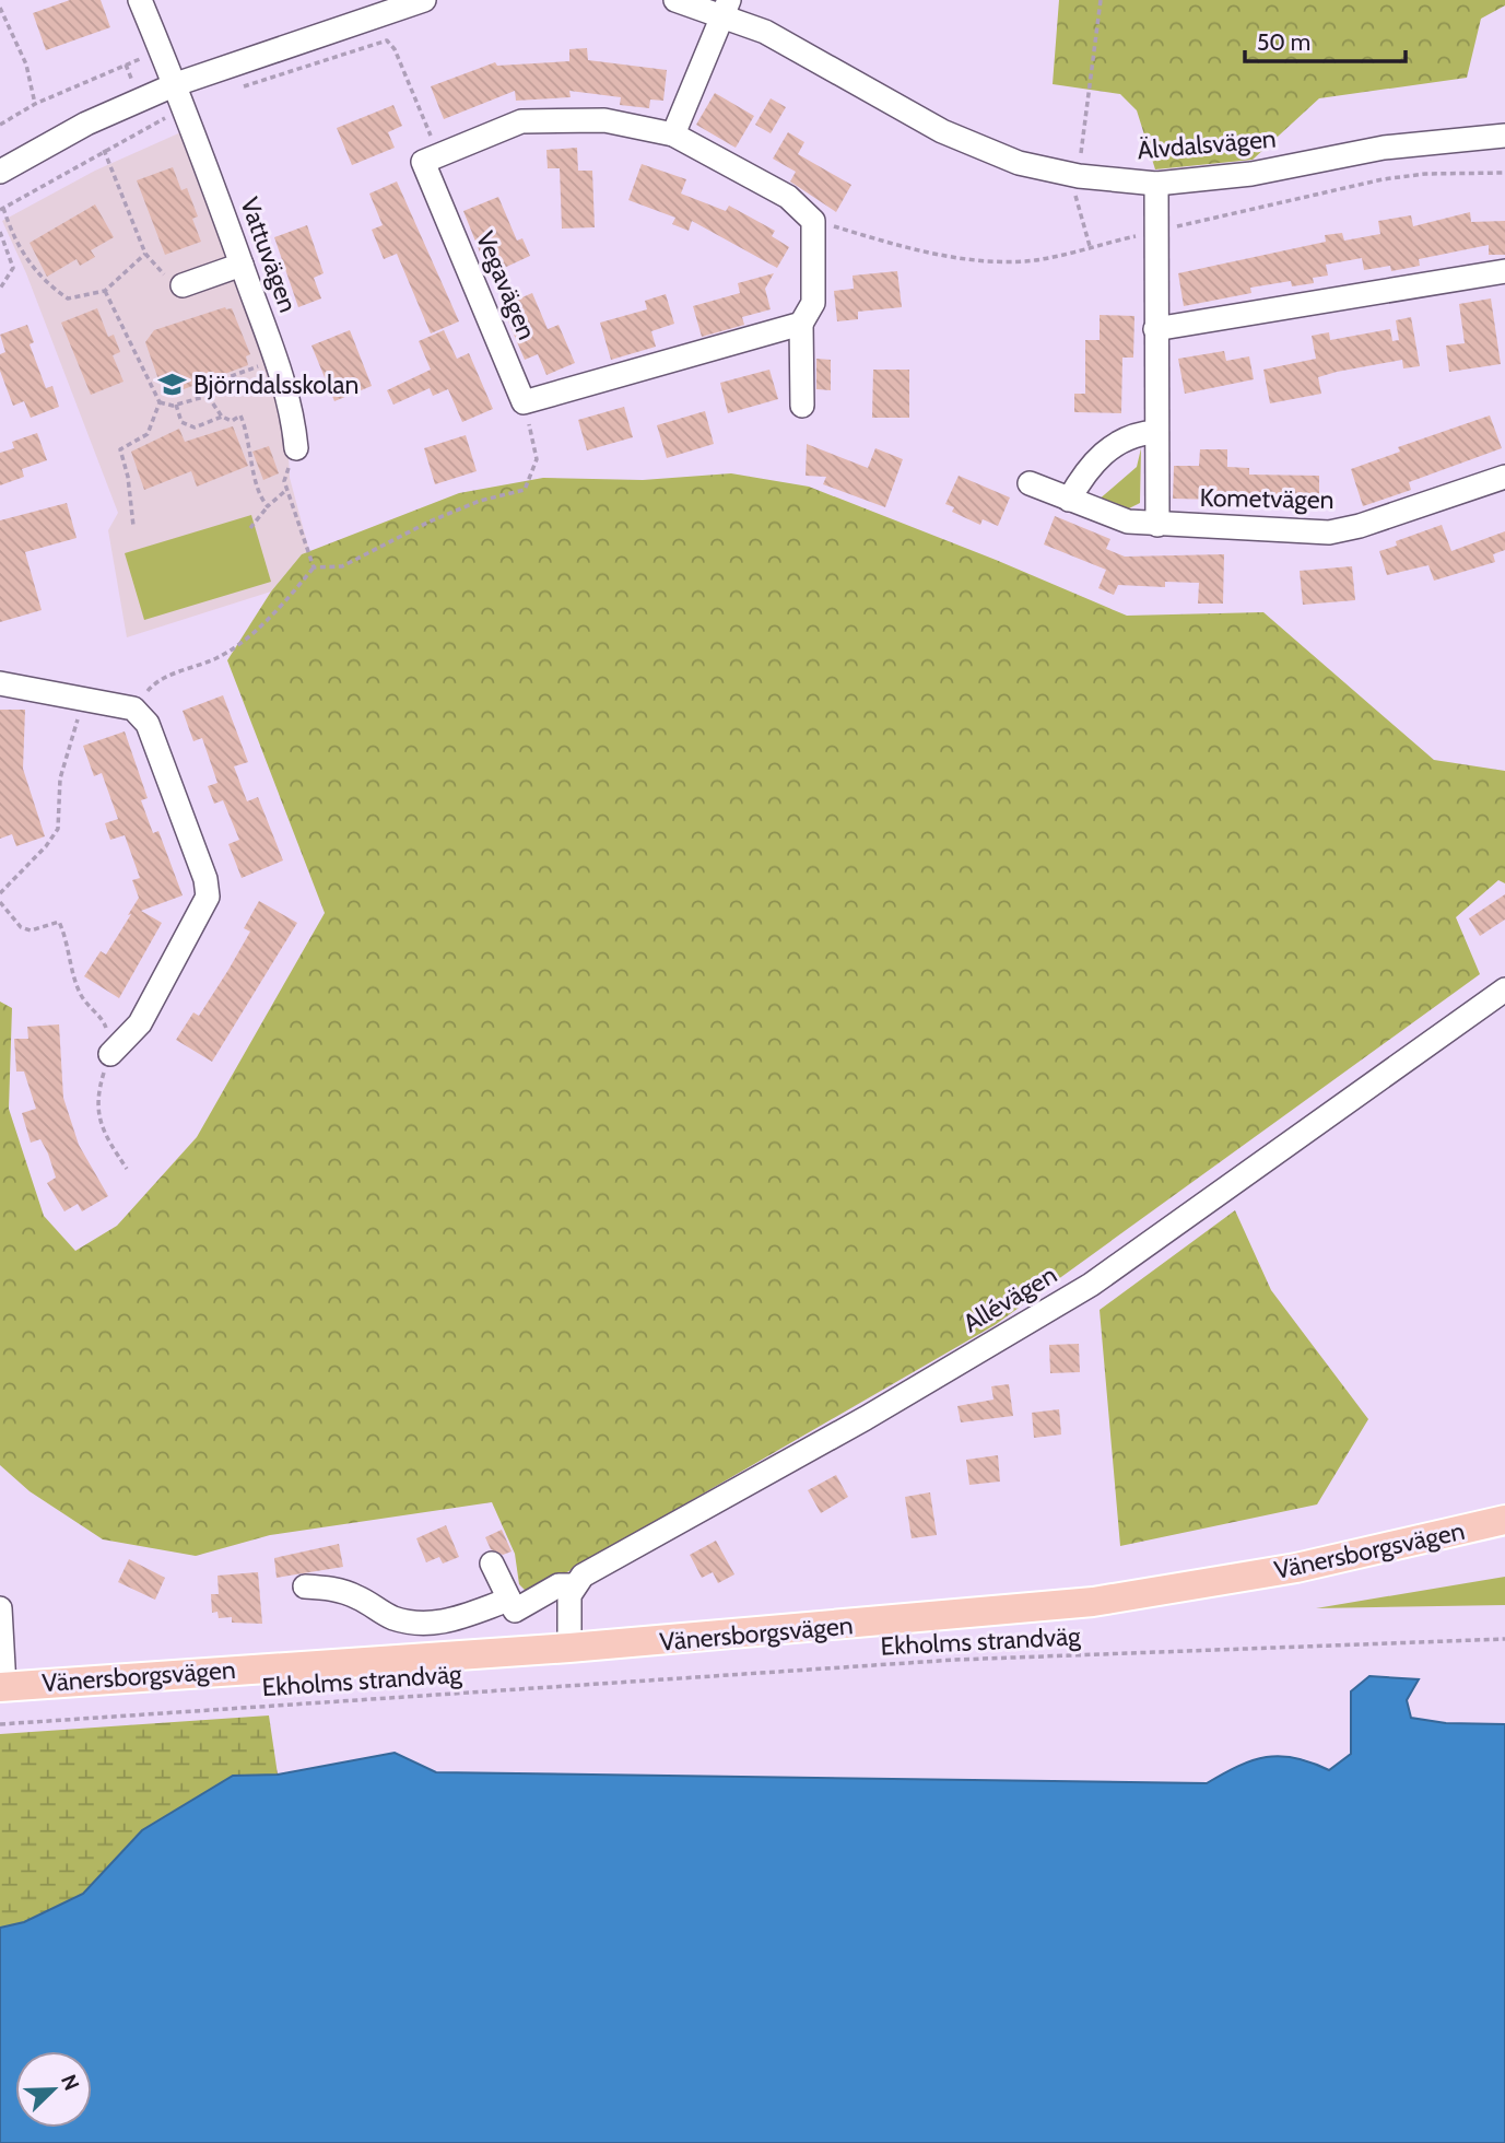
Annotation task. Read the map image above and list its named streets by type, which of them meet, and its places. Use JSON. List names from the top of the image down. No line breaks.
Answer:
{"streets":{"main road":["Vänersborgsvägen"],"street":["Älvdalsvägen","Vattuvägen","Vegavägen","Kometvägen","Allévägen"],"path":["Ekholms strandväg"]},"places":{"school or university":["Björndalsskolan"]},"scale_bar":"50 m","north":"top right"}
